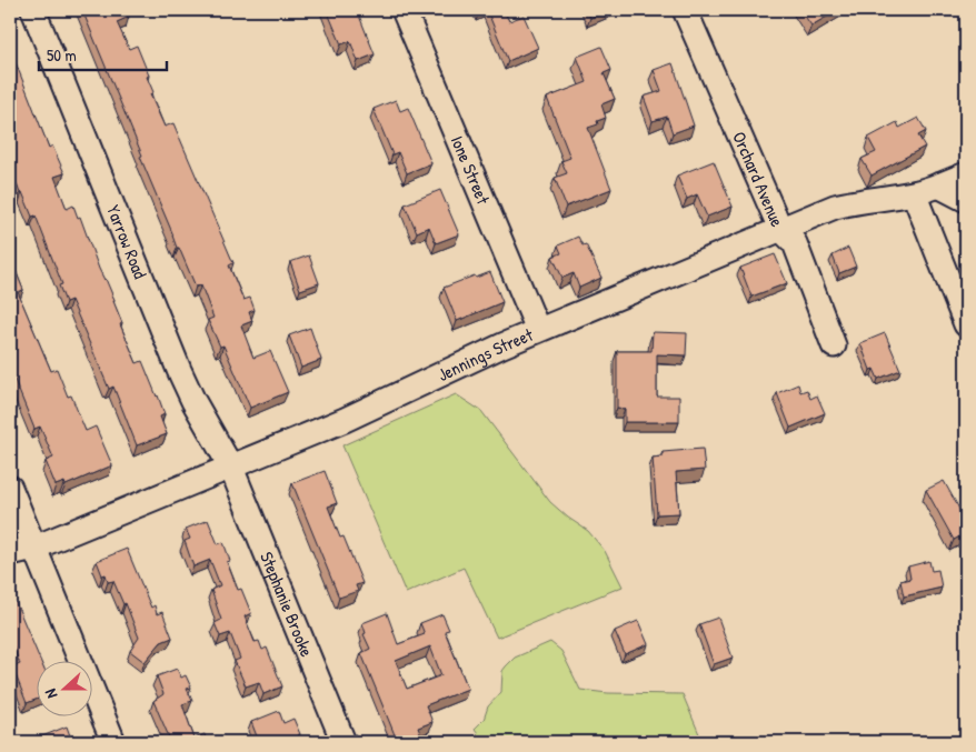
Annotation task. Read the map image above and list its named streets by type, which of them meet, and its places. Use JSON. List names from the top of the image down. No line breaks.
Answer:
{"streets":{"street":["Ione Street","Orchard Avenue","Yarrow Road","Jennings Street","Stephanie Brooke"]},"crossings":[["Ione Street","Jennings Street"],["Orchard Avenue","Jennings Street"],["Yarrow Road","Jennings Street"],["Yarrow Road","Stephanie Brooke"],["Jennings Street","Stephanie Brooke"]],"scale_bar":"50 m","north":"left"}
